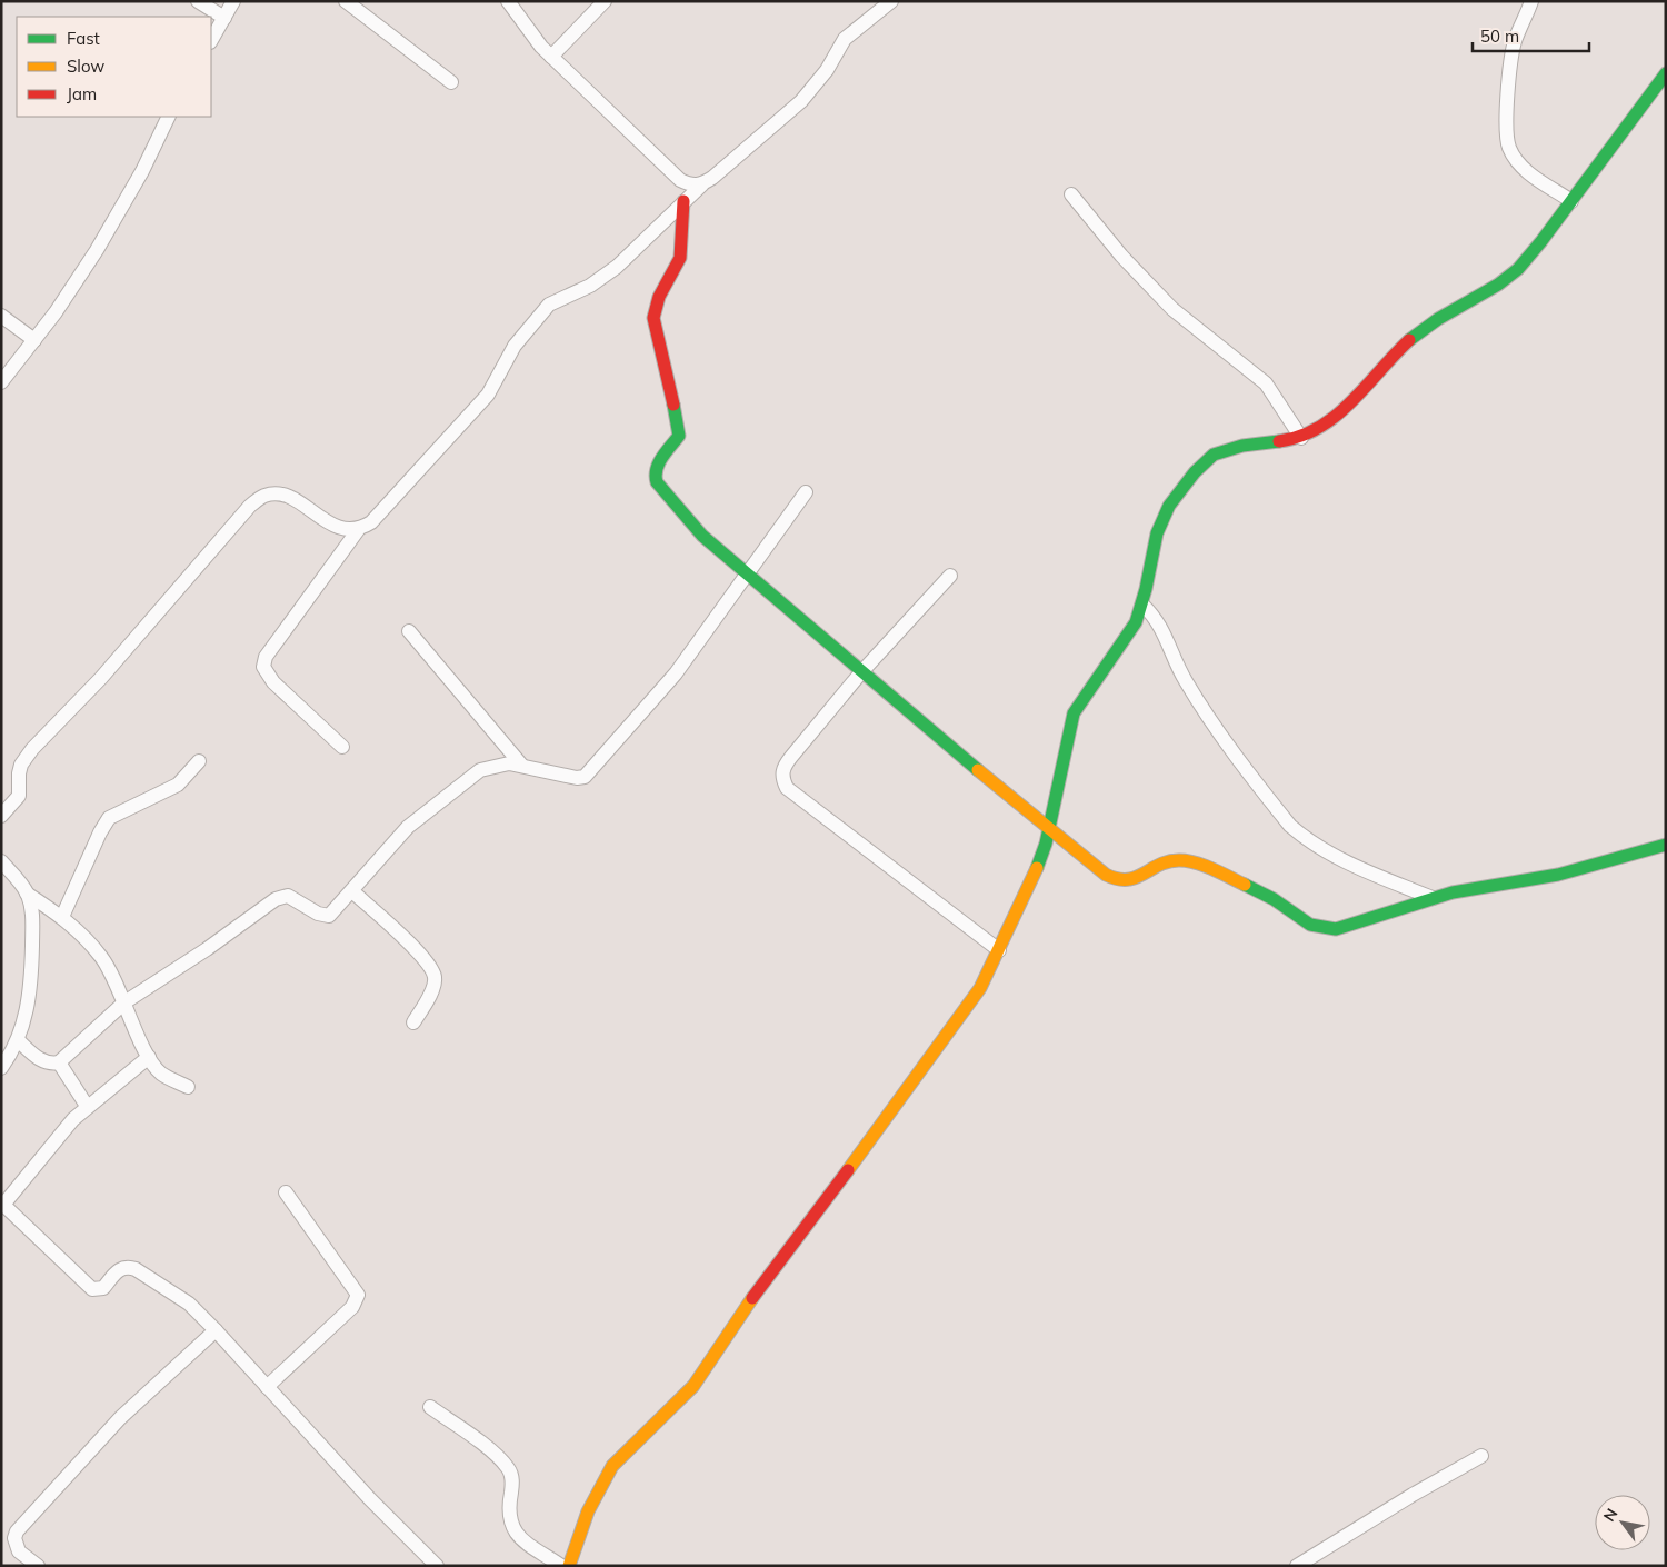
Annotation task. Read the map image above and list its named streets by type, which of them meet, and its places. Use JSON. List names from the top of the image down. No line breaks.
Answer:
{"legend":["Fast","Slow","Jam"],"scale_bar":"50 m","north":"top left"}
